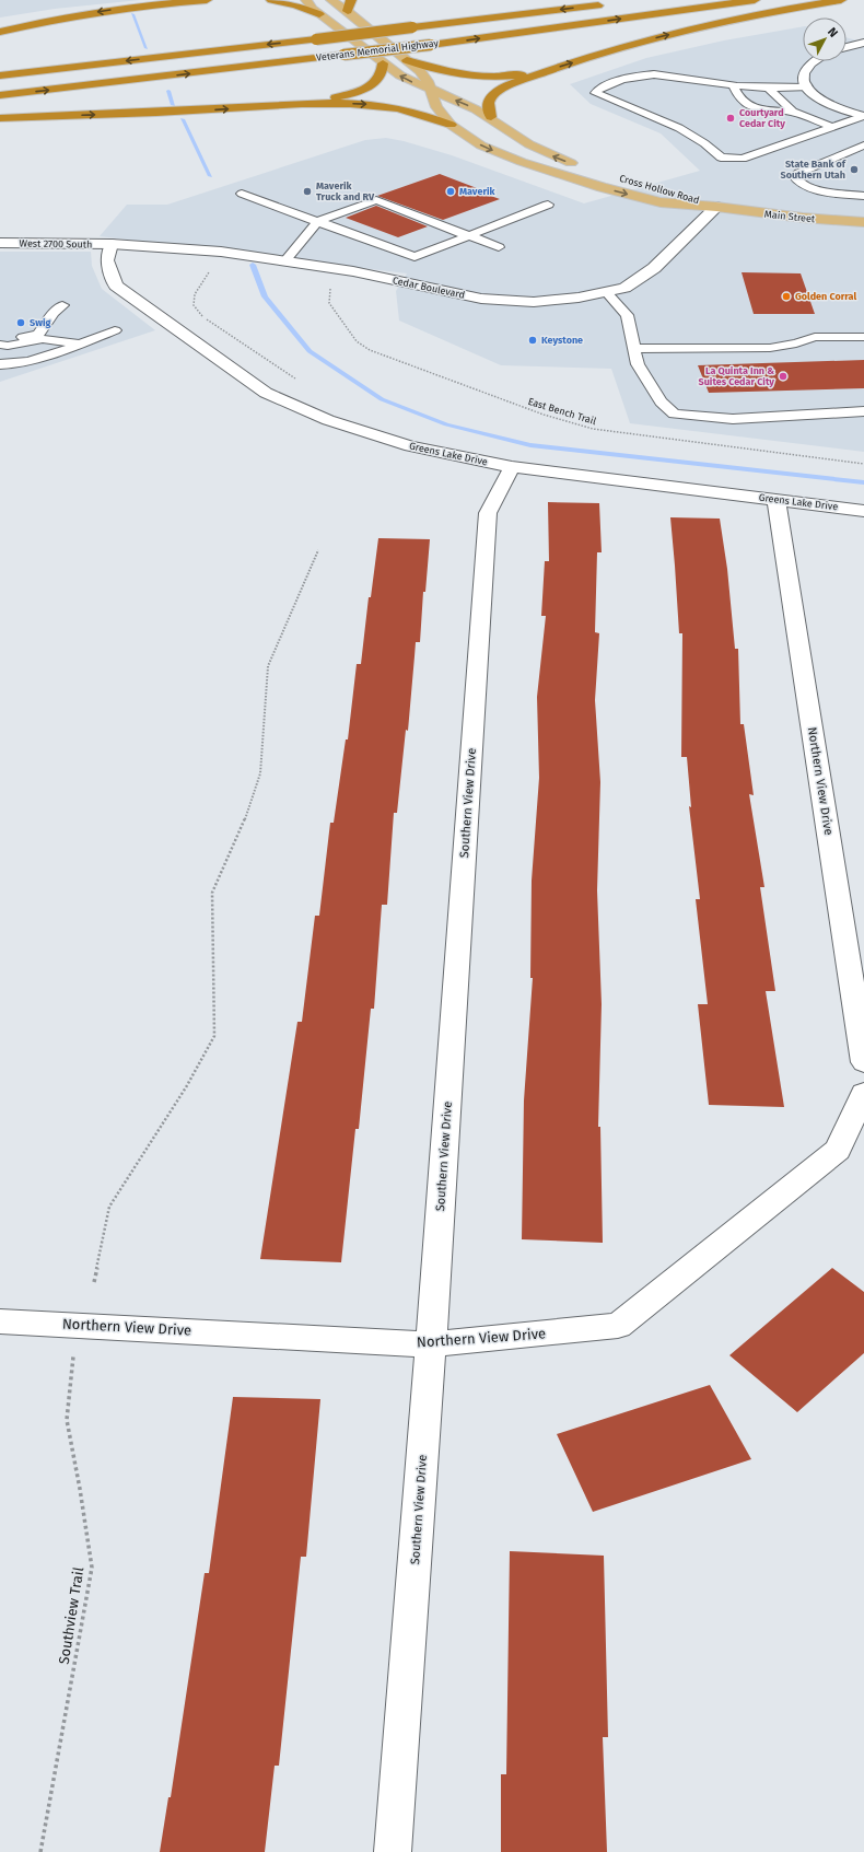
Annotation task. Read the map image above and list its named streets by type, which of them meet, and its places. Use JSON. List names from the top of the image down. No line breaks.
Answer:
{"streets":{"highway":["Veterans Memorial Highway"],"main road":["Cross Hollow Road","Main Street"],"street":["West 2700 South","Cedar Boulevard","Greens Lake Drive","Northern View Drive","Southern View Drive"],"path":["East Bench Trail","Southview Trail"]},"crossings":[["Cross Hollow Road","Main Street"],["Cross Hollow Road","Cedar Boulevard"],["Main Street","Cedar Boulevard"],["West 2700 South","Cedar Boulevard"],["West 2700 South","Greens Lake Drive"],["Cedar Boulevard","East Bench Trail"],["Cedar Boulevard","Greens Lake Drive"],["Greens Lake Drive","Northern View Drive"],["Greens Lake Drive","Southern View Drive"],["Northern View Drive","Southern View Drive"]],"places":["Courtyard Cedar City","State Bank of Southern Utah","Maverik Truck and RV","Maverik","Golden Corral","Swig","Keystone","La Quinta Inn & Suites Cedar City"],"north":"top right"}
